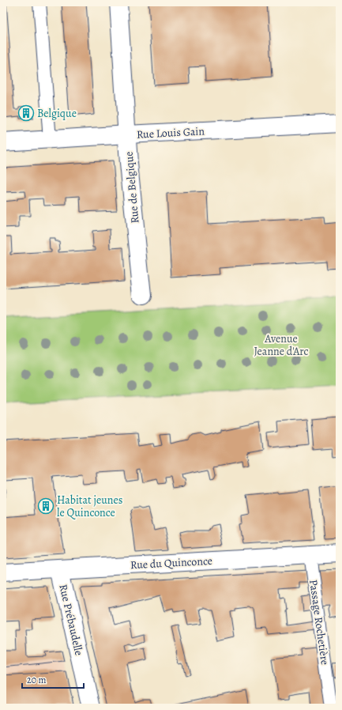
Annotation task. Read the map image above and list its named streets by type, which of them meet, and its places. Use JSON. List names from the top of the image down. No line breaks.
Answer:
{"streets":{"street":["Rue Louis Gain","Rue de Belgique","Rue du Quinconce","Rue Prébaudelle"],"lane":["Passage Rochetière"]},"crossings":[["Rue Louis Gain","Rue de Belgique"],["Rue du Quinconce","Rue Prébaudelle"],["Rue du Quinconce","Passage Rochetière"]],"parks":["Avenue Jeanne d'Arc"],"places":{"building":["Belgique","Habitat jeunes le Quinconce"]},"scale_bar":"20 m"}
